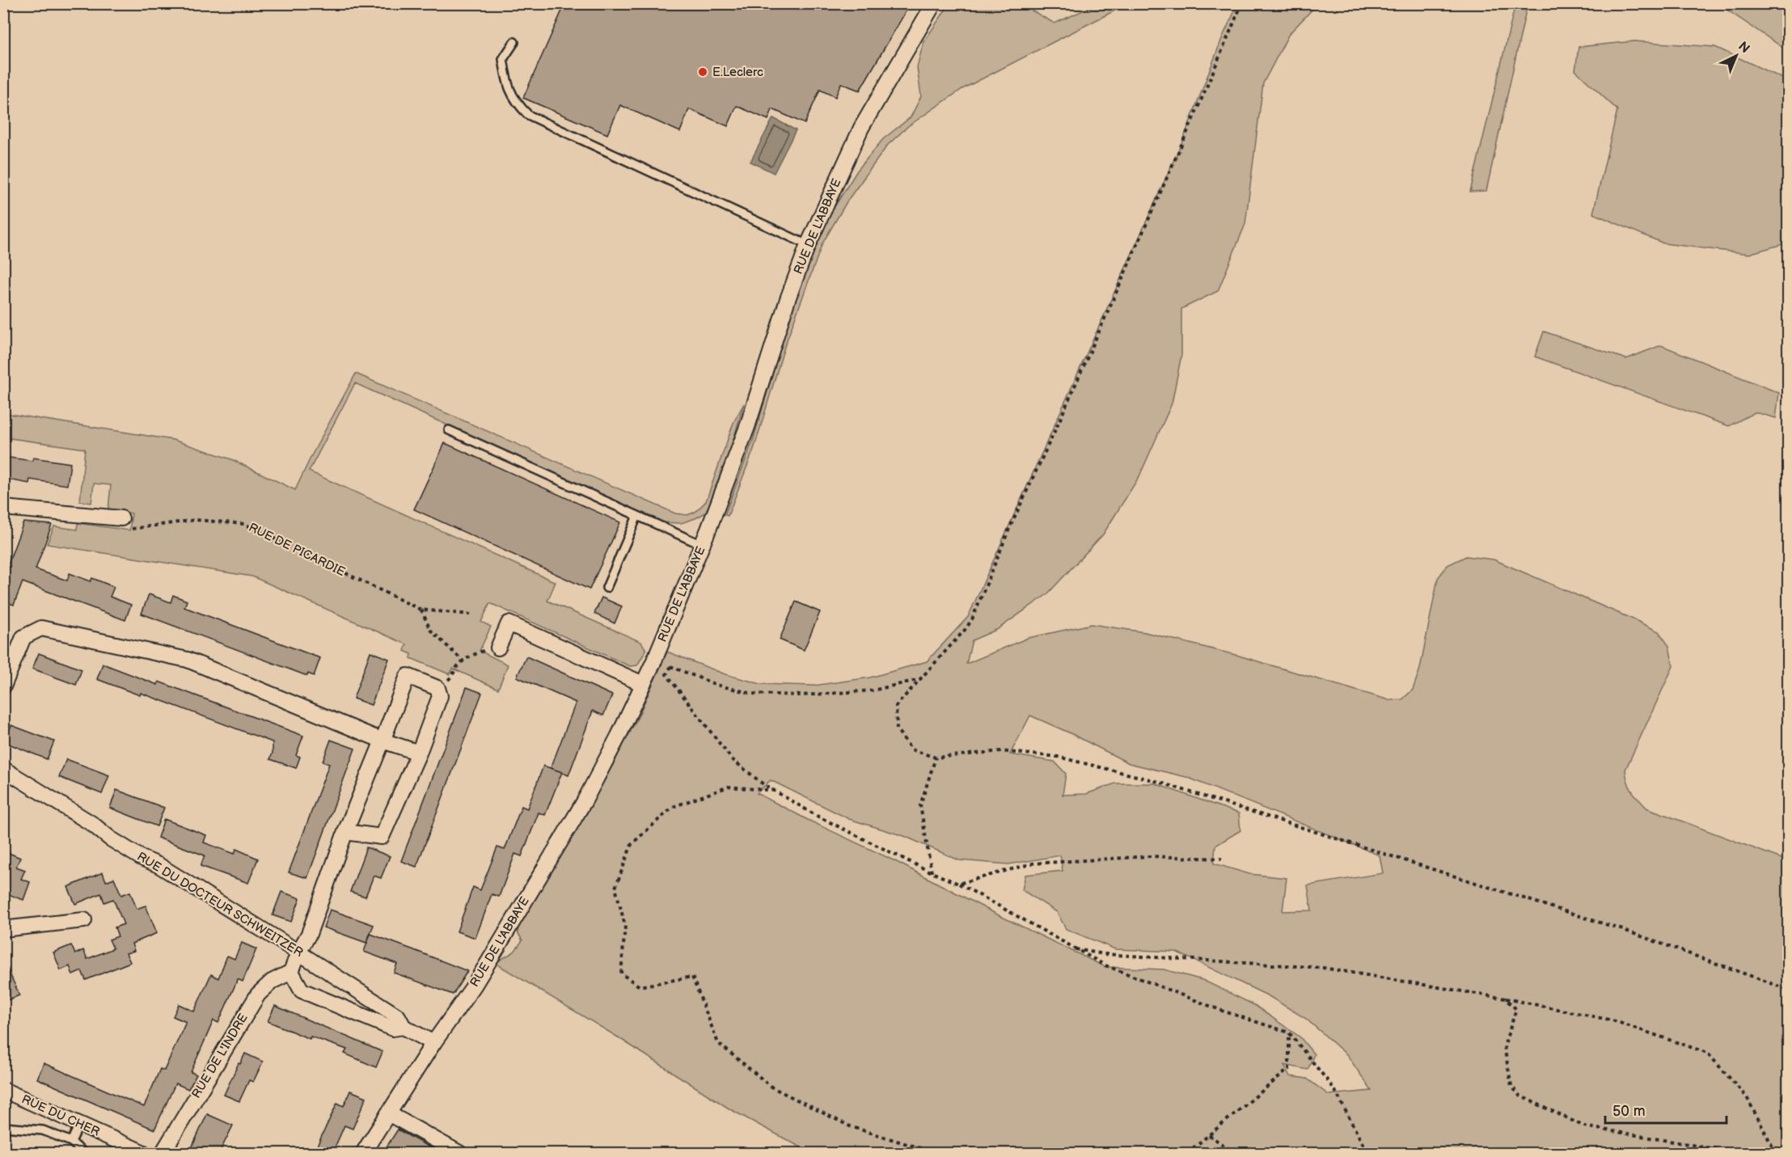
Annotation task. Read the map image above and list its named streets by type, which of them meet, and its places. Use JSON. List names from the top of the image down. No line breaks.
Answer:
{"streets":{"street":["RUE DE L'ABBAYE","RUE DU DOCTEUR SCHWEITZER","RUE DE L'INDRE","RUE DU CHER"],"path":["RUE DE PICARDIE"]},"crossings":[["RUE DE L'ABBAYE","RUE DU DOCTEUR SCHWEITZER"]],"places":["E.Leclerc"],"scale_bar":"50 m","north":"top right"}
